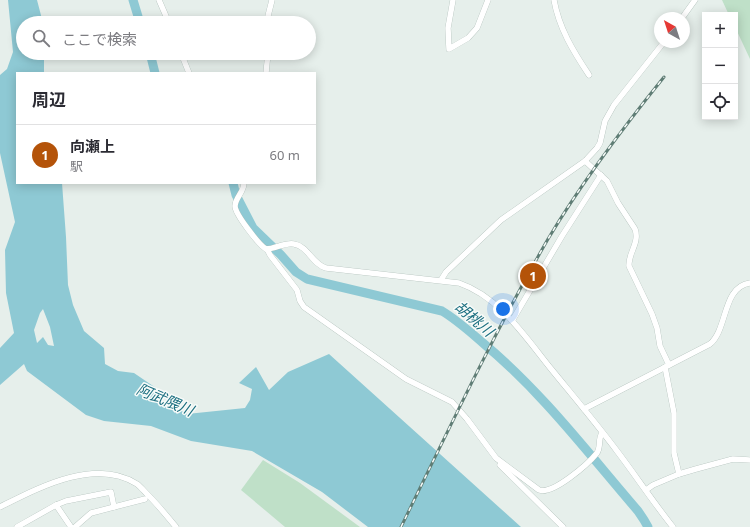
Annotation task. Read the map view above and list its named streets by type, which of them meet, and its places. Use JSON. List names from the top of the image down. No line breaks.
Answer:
{"water":["胡桃川","阿武隈川"],"north":"top left","page":{"map_buttons":["+","−"],"search":"ここで検索","heading":"周辺","list":[{"mark":"1","name":"向瀬上","note":"駅","value":"60 m"}],"pins":"1"}}
